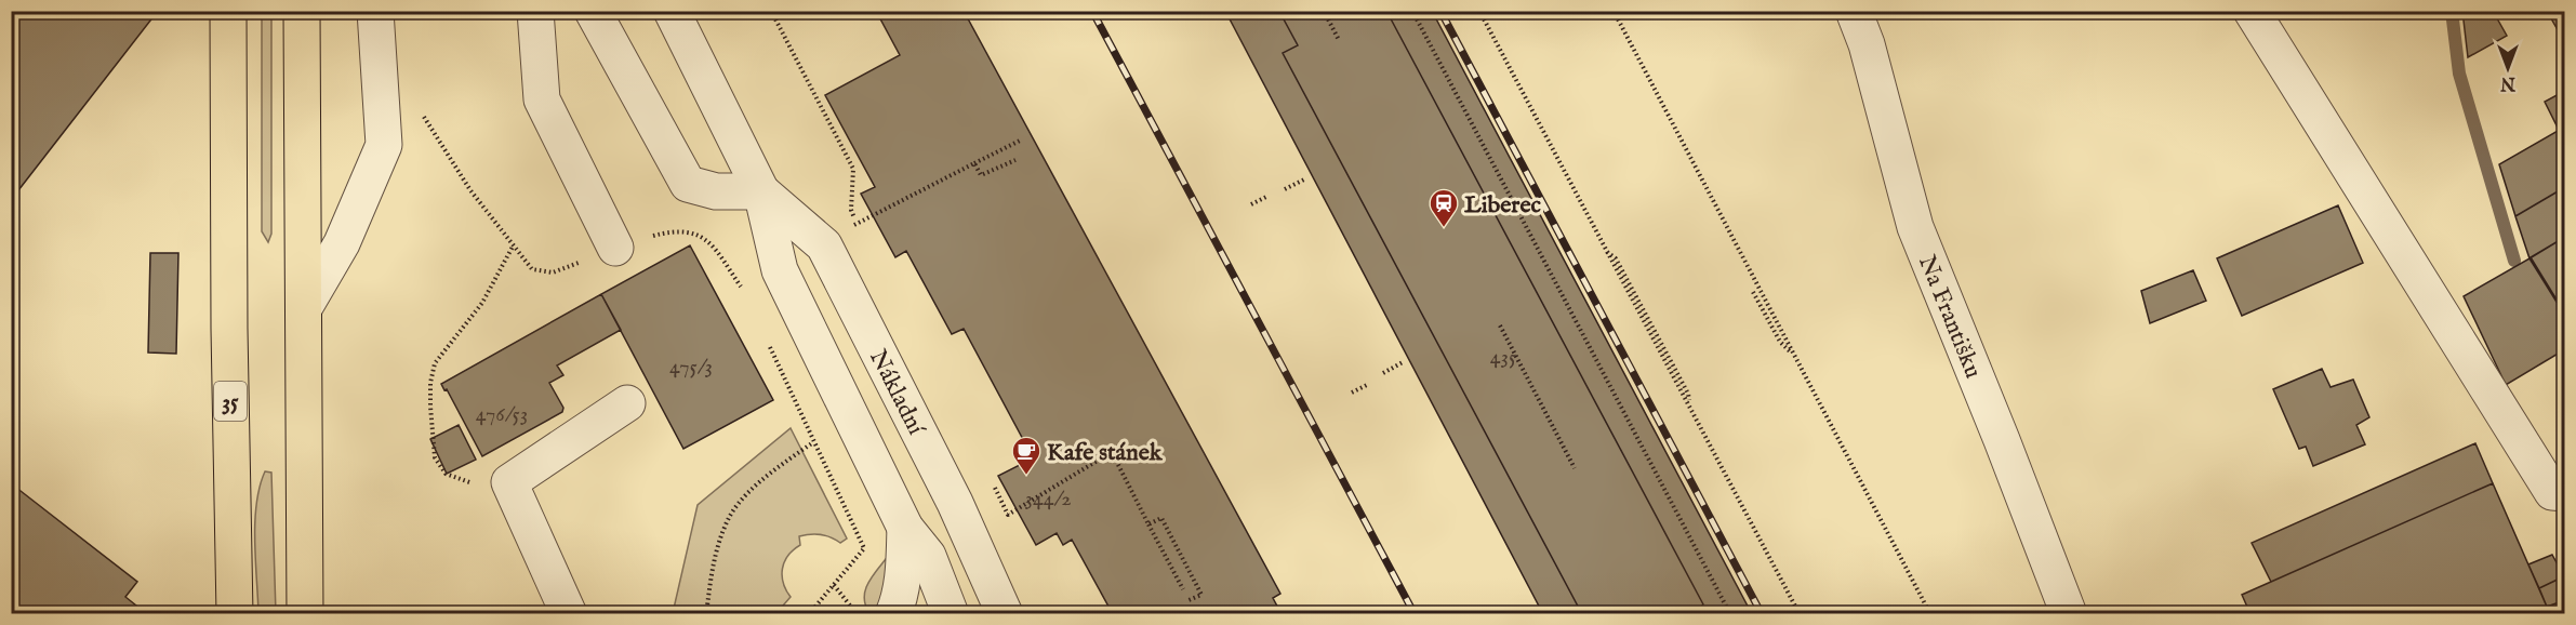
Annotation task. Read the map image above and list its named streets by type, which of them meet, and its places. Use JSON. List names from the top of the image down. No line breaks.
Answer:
{"streets":{"highway":["35"],"street":["Na Františku","Nákladní"]},"places":{"station":["Liberec"],"cafe":["Kafe stánek"]},"house_numbers":["435","475/3","476/53","344/2"],"north":"bottom"}
